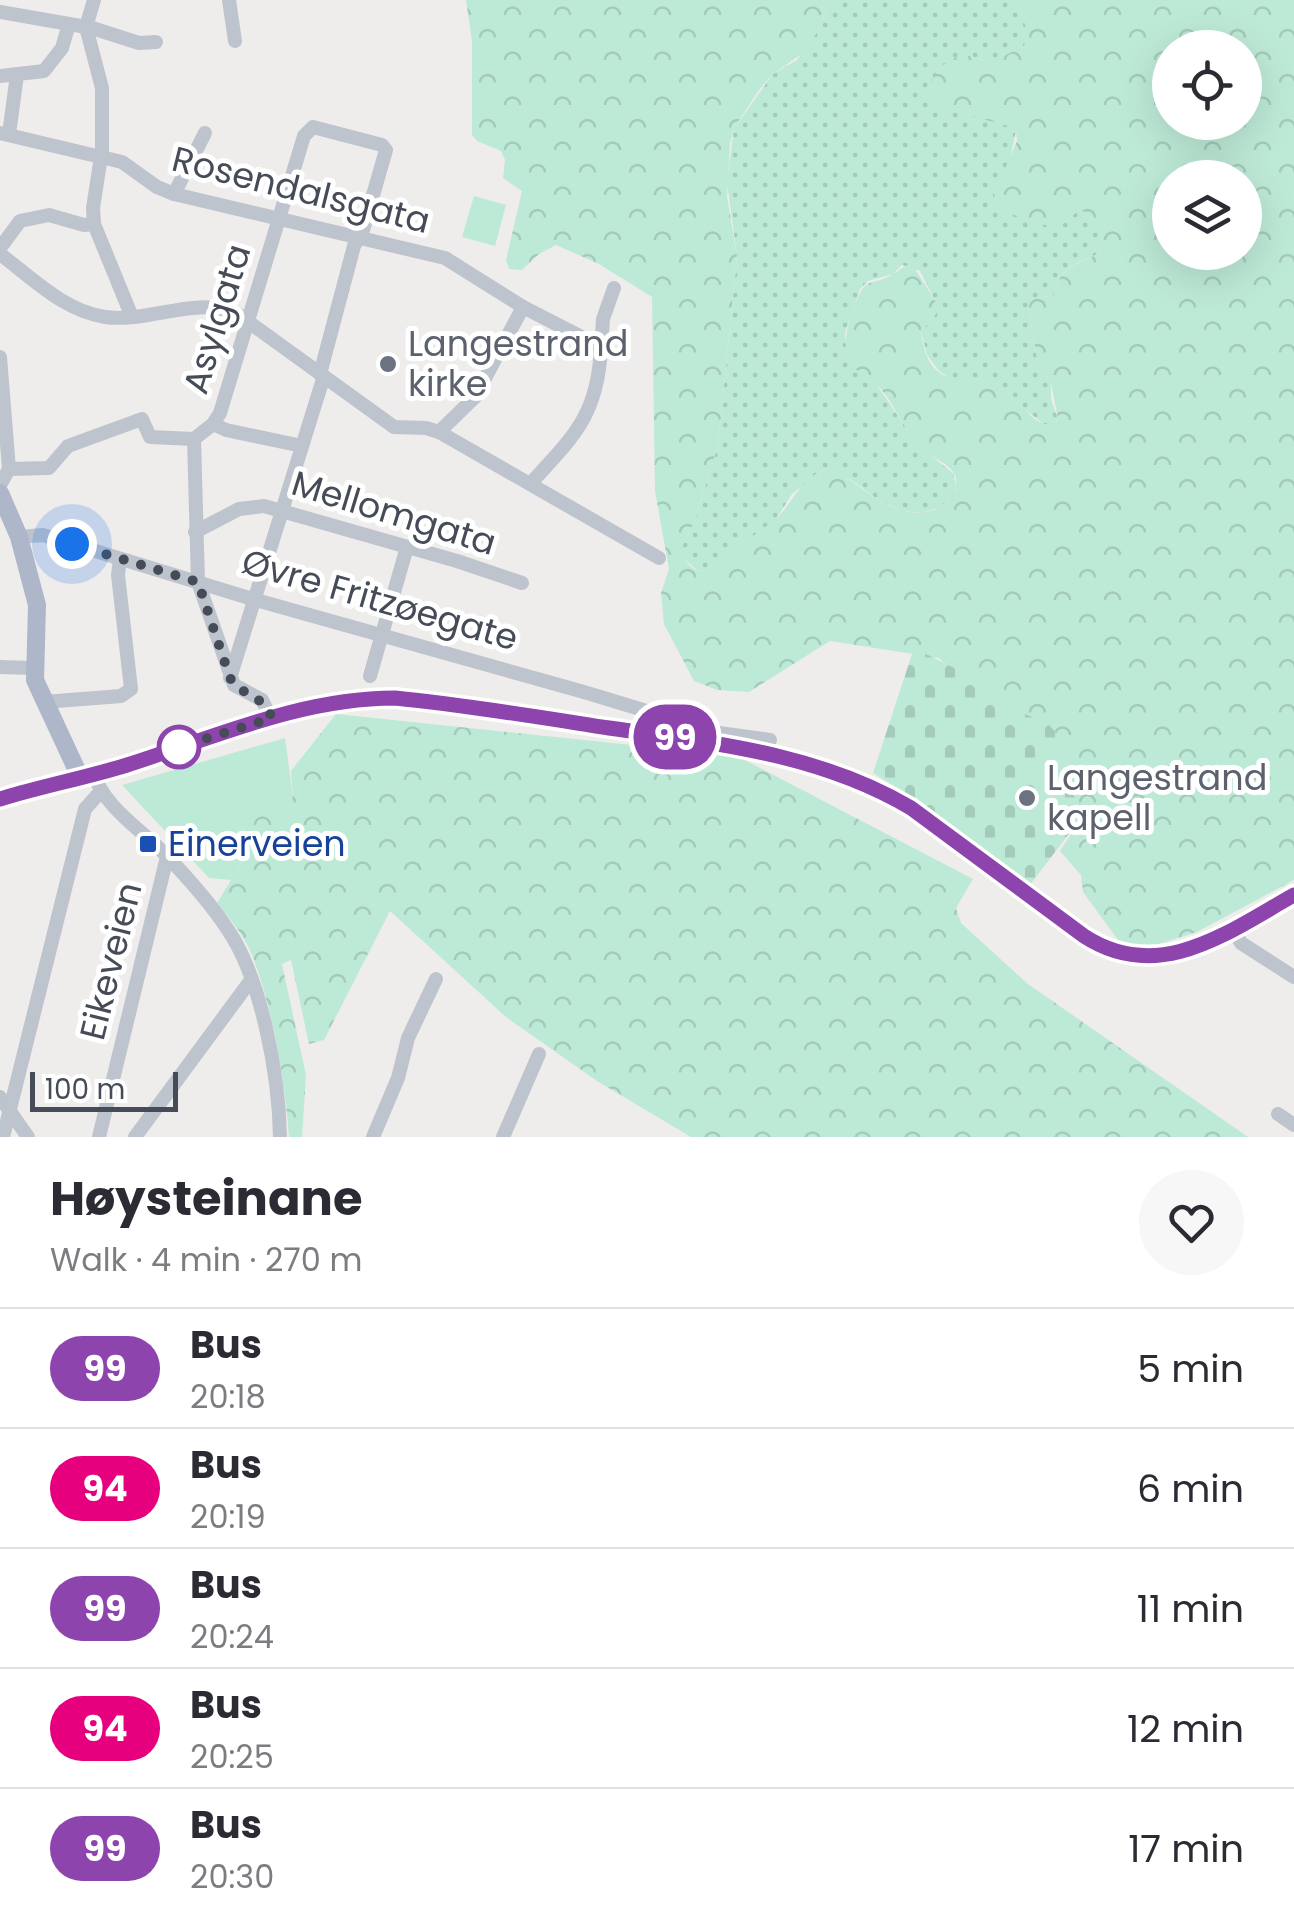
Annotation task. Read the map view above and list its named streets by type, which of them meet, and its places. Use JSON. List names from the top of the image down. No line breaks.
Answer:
{"streets":{"street":["Rosendalsgata","Asylgata","Mellomgata","Øvre Fritzøegate","Eikeveien"]},"crossings":[["Rosendalsgata","Asylgata"],["Asylgata","Mellomgata"],["Asylgata","Øvre Fritzøegate"]],"places":{"other":["Langestrand kirke","Langestrand kapell"],"transit":["Einerveien"]},"lines":["bus line 99"],"scale_bar":"100 m","page":{"on_map":"99","scale":"100 m","heading":["Høysteinane","Walk · 4 min · 270 m"],"list":[{"mark":"99","name":"Bus","note":"20:18","value":"5 min"},{"mark":"94","name":"Bus","note":"20:19","value":"6 min"},{"mark":"99","name":"Bus","note":"20:24","value":"11 min"},{"mark":"94","name":"Bus","note":"20:25","value":"12 min"},{"mark":"99","name":"Bus","note":"20:30","value":"17 min"}]}}
